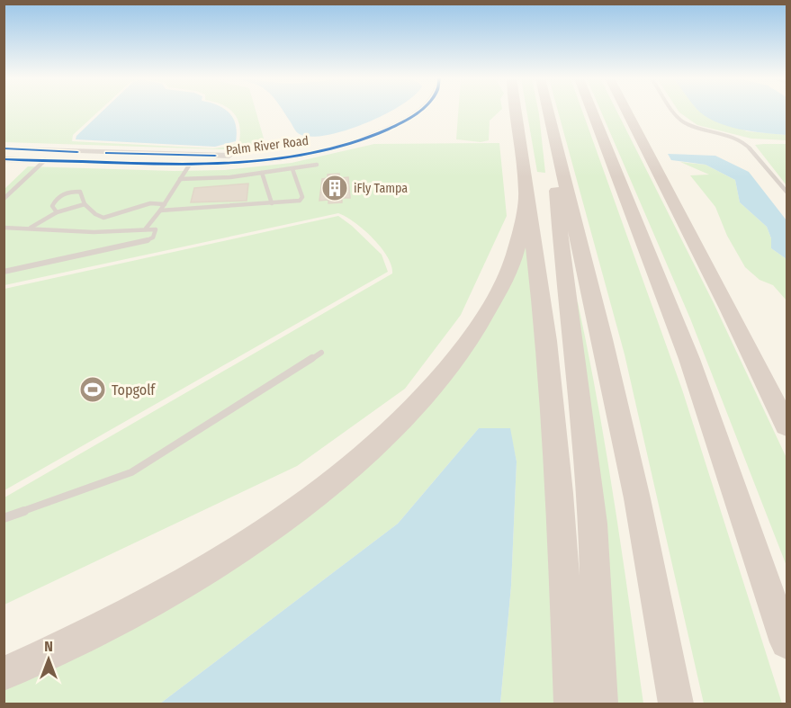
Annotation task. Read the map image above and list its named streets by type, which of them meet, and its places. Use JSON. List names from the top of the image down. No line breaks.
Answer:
{"streets":{"street":["Palm River Road"]},"places":{"building":["iFly Tampa"],"sports":["Topgolf"]},"north":"top"}
